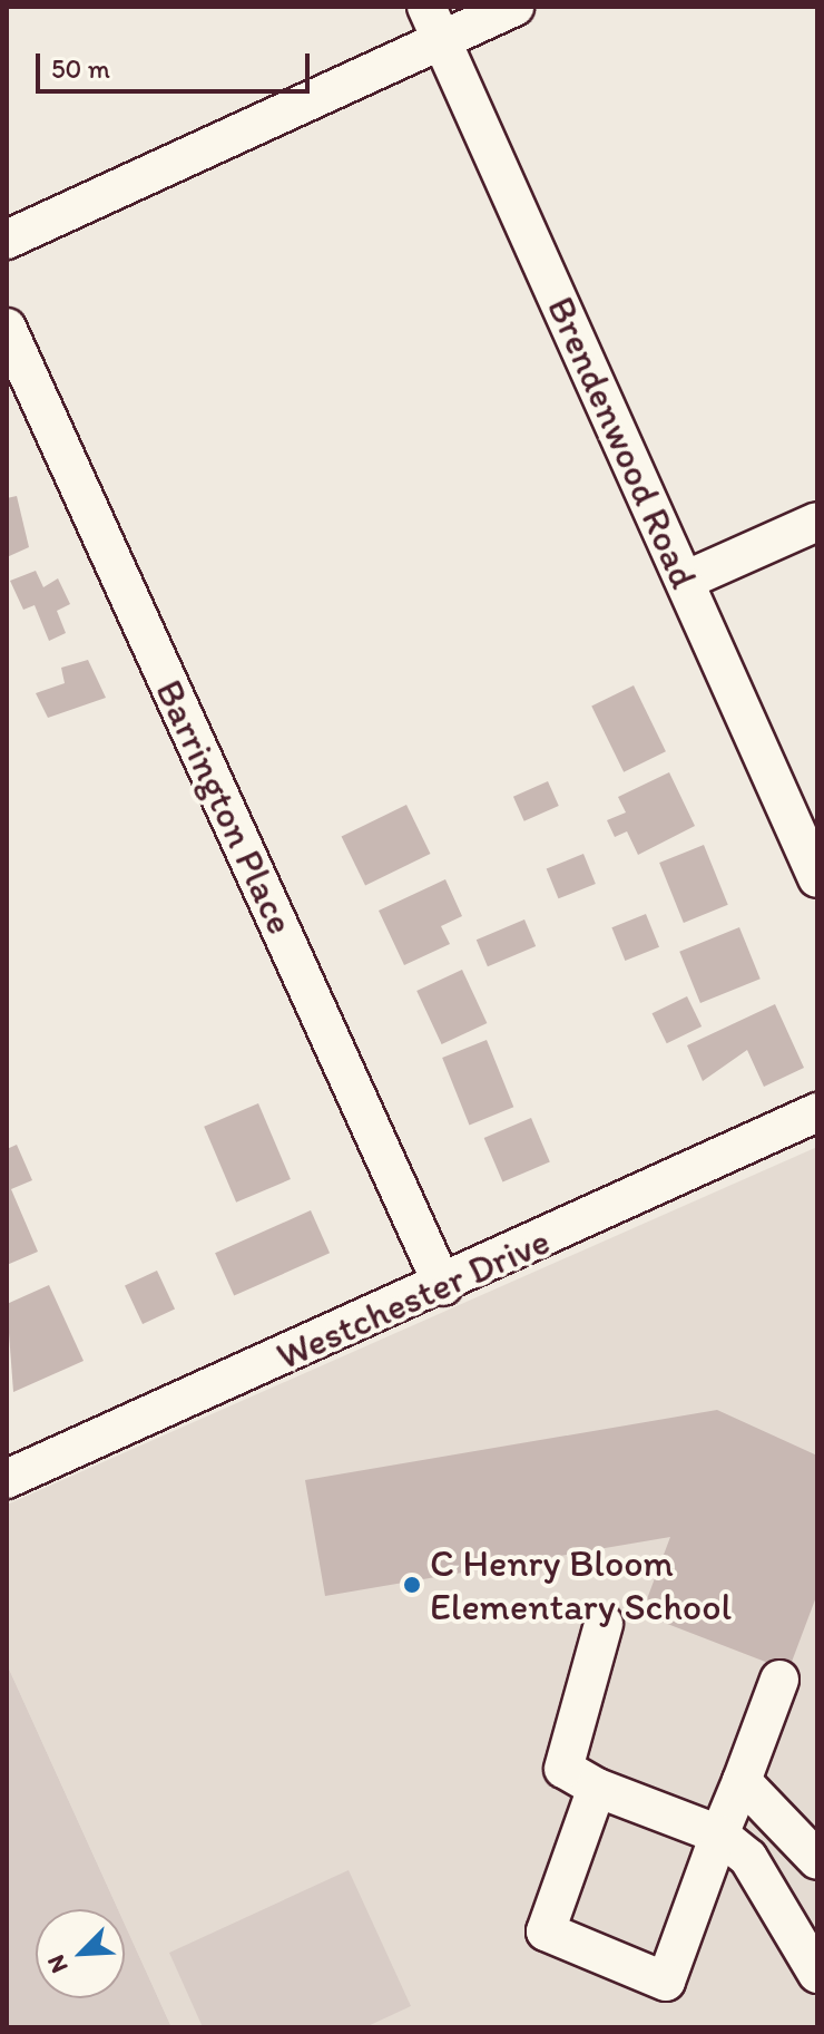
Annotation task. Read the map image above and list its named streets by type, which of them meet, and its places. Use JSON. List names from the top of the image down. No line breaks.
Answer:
{"streets":{"street":["Brendenwood Road","Barrington Place","Westchester Drive"]},"crossings":[["Barrington Place","Westchester Drive"]],"places":["C Henry Bloom Elementary School"],"scale_bar":"50 m","north":"bottom left"}
